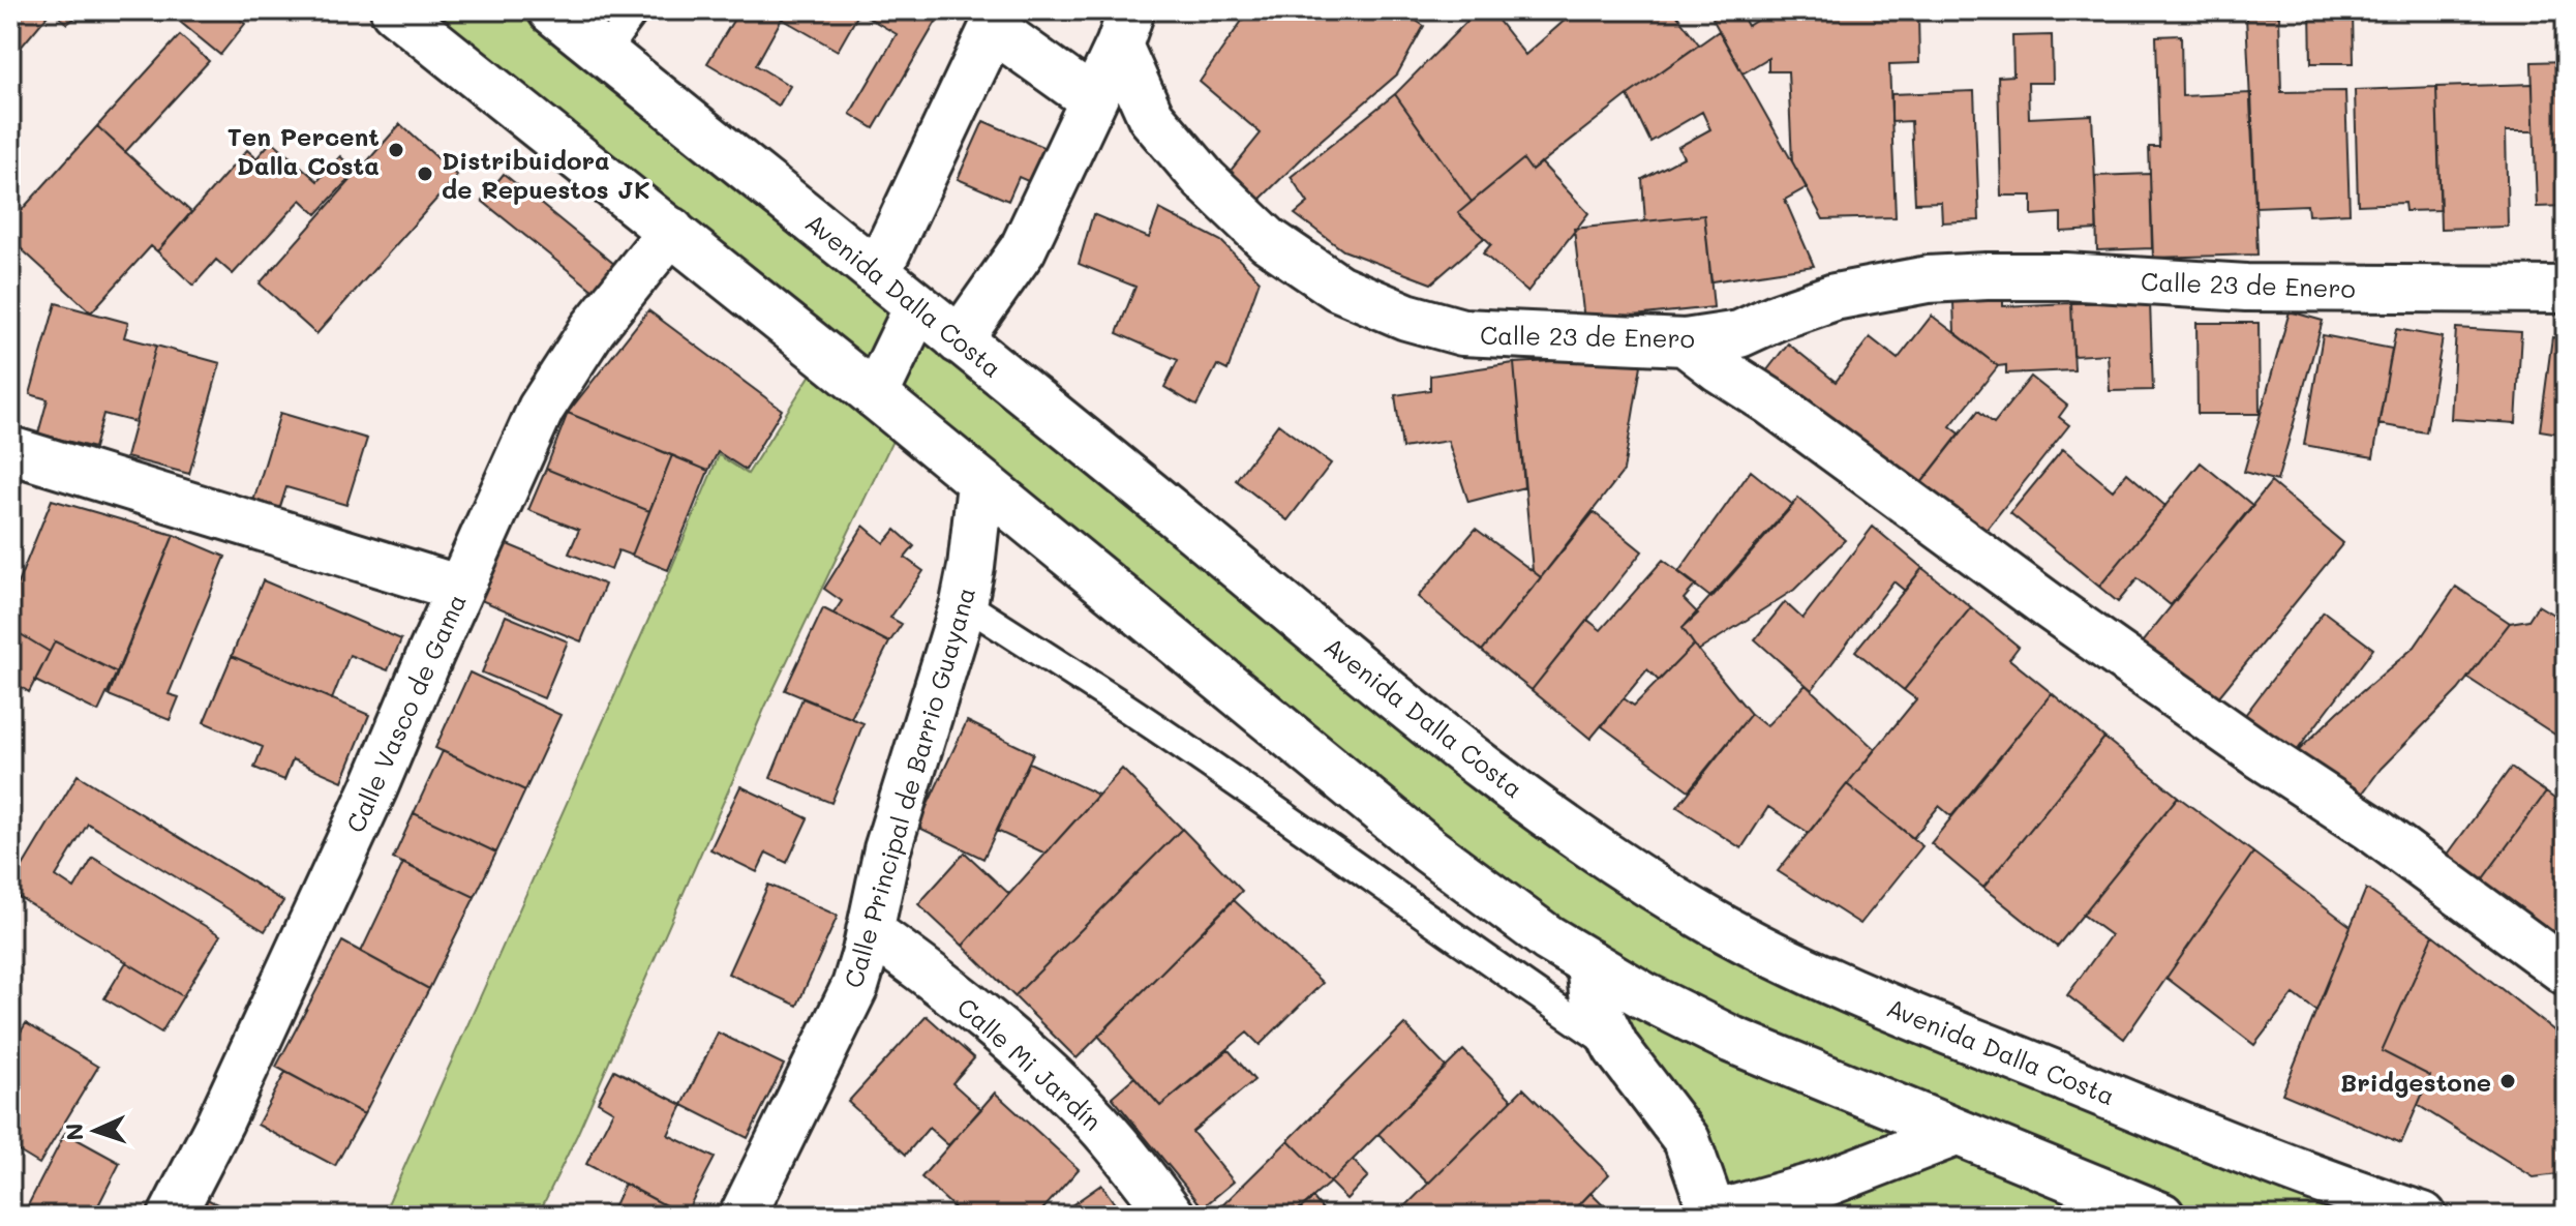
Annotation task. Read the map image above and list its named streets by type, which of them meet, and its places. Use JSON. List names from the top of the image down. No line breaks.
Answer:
{"streets":{"street":["Calle 23 de Enero","Avenida Dalla Costa","Calle Vasco de Gama","Calle Principal de Barrio Guayana","Calle Mi Jardín"]},"crossings":[["Calle Principal de Barrio Guayana","Calle Mi Jardín"]],"places":["Ten Percent Dalla Costa","Distribuidora de Repuestos JK","Bridgestone"],"north":"left"}
